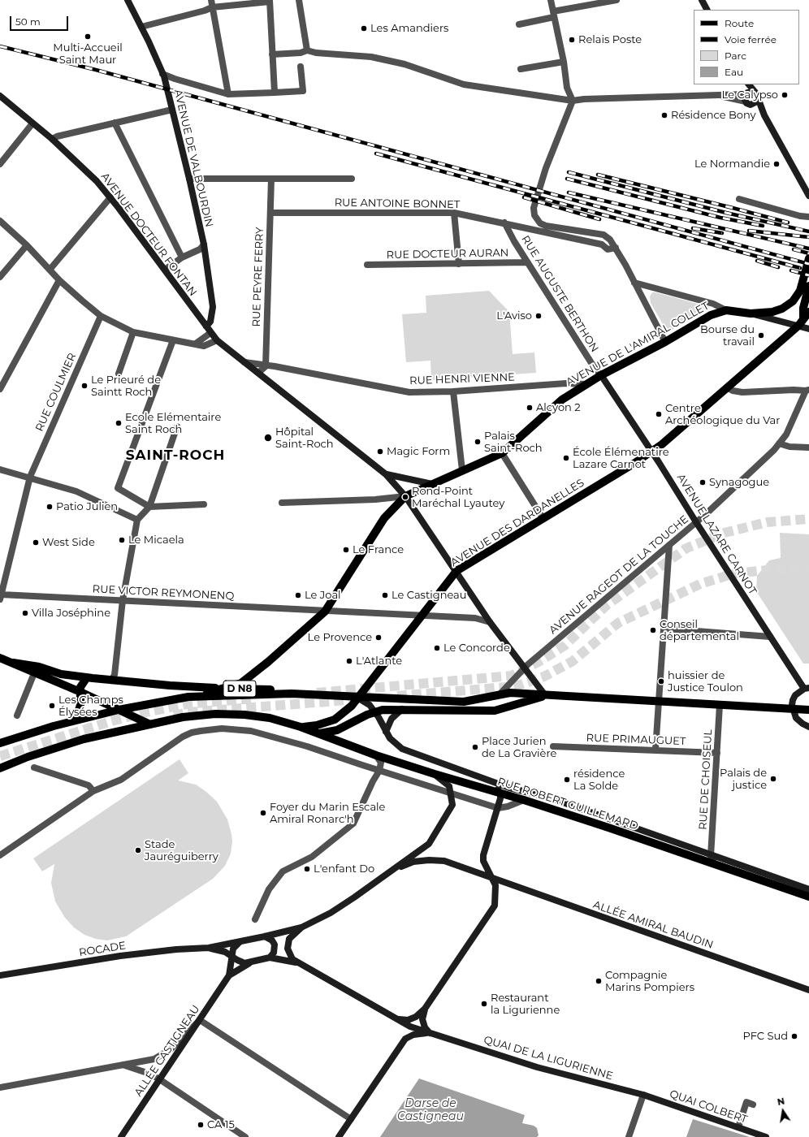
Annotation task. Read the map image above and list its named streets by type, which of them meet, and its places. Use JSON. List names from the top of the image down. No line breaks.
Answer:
{"streets":{"main road":["AVENUE DE L'AMIRAL COLLET","AVENUE DES DARDANELLES","D N8","RUE ROBERT GUILLEMARD"],"street":["AVENUE DE VALBOURDIN","RUE ANTOINE BONNET","AVENUE DOCTEUR FONTAN","RUE DOCTEUR AURAN","RUE PEYRE FERRY","RUE AUGUSTE BERTHON","RUE HENRI VIENNE","RUE COULMIER","AVENUE LAZARE CARNOT","AVENUE RAGEOT DE LA TOUCHE","RUE VICTOR REYMONENQ","RUE PRIMAUGUET","RUE DE CHOISEUL","ALLÉE AMIRAL BAUDIN","ROCADE","ALLÉE CASTIGNEAU","QUAI DE LA LIGURIENNE","QUAI COLBERT"]},"crossings":[["AVENUE DE VALBOURDIN","AVENUE DOCTEUR FONTAN"],["RUE ANTOINE BONNET","RUE PEYRE FERRY"],["RUE ANTOINE BONNET","RUE AUGUSTE BERTHON"],["AVENUE DOCTEUR FONTAN","RUE HENRI VIENNE"],["AVENUE DOCTEUR FONTAN","AVENUE DES DARDANELLES"],["AVENUE DOCTEUR FONTAN","AVENUE RAGEOT DE LA TOUCHE"],["AVENUE DOCTEUR FONTAN","RUE VICTOR REYMONENQ"],["RUE DOCTEUR AURAN","RUE AUGUSTE BERTHON"],["RUE PEYRE FERRY","RUE HENRI VIENNE"],["RUE AUGUSTE BERTHON","AVENUE DE L'AMIRAL COLLET"],["RUE AUGUSTE BERTHON","AVENUE LAZARE CARNOT"],["AVENUE DE L'AMIRAL COLLET","RUE HENRI VIENNE"],["AVENUE DE L'AMIRAL COLLET","AVENUE LAZARE CARNOT"],["RUE COULMIER","RUE VICTOR REYMONENQ"],["AVENUE DES DARDANELLES","AVENUE LAZARE CARNOT"],["AVENUE DES DARDANELLES","RUE VICTOR REYMONENQ"],["AVENUE DES DARDANELLES","RUE ROBERT GUILLEMARD"],["AVENUE LAZARE CARNOT","AVENUE RAGEOT DE LA TOUCHE"],["D N8","RUE ROBERT GUILLEMARD"],["RUE PRIMAUGUET","RUE DE CHOISEUL"],["RUE DE CHOISEUL","RUE ROBERT GUILLEMARD"],["QUAI DE LA LIGURIENNE","QUAI COLBERT"]],"districts":["SAINT-ROCH"],"water":["Darse de Castigneau"],"places":["Les Amandiers","Multi-Accueil Saint Maur","Relais Poste","Le Calypso","Résidence Bony","Le Normandie","L'Aviso","Bourse du travail","Le Prieuré de Saintt Roch","Alcyon 2","Centre Archéologique du Var","Ecole Elémentaire Saint Roch","Hôpital Saint-Roch","Palais Saint-Roch","Magic Form","École Élémenatire Lazare Carnot","Synagogue","Rond-Point Maréchal Lyautey","Patio Julien","Le Micaela","West Side","Le France","Le Joal","Le Castigneau","Villa Joséphine","Conseil départemental","Le Provence","Le Concorde","L'Atlante","huissier de Justice Toulon","Les Champs Élysées","Place Jurien de La Gravière","Palais de justice","résidence La Solde","Foyer du Marin Escale Amiral Ronarc'h","Stade Jauréguiberry","L'enfant Do","Compagnie Marins Pompiers","Restaurant la Ligurienne","PFC Sud","CA 15"],"legend":["Route","Voie ferrée","Parc","Eau"],"scale_bar":"50 m","north":"top"}
